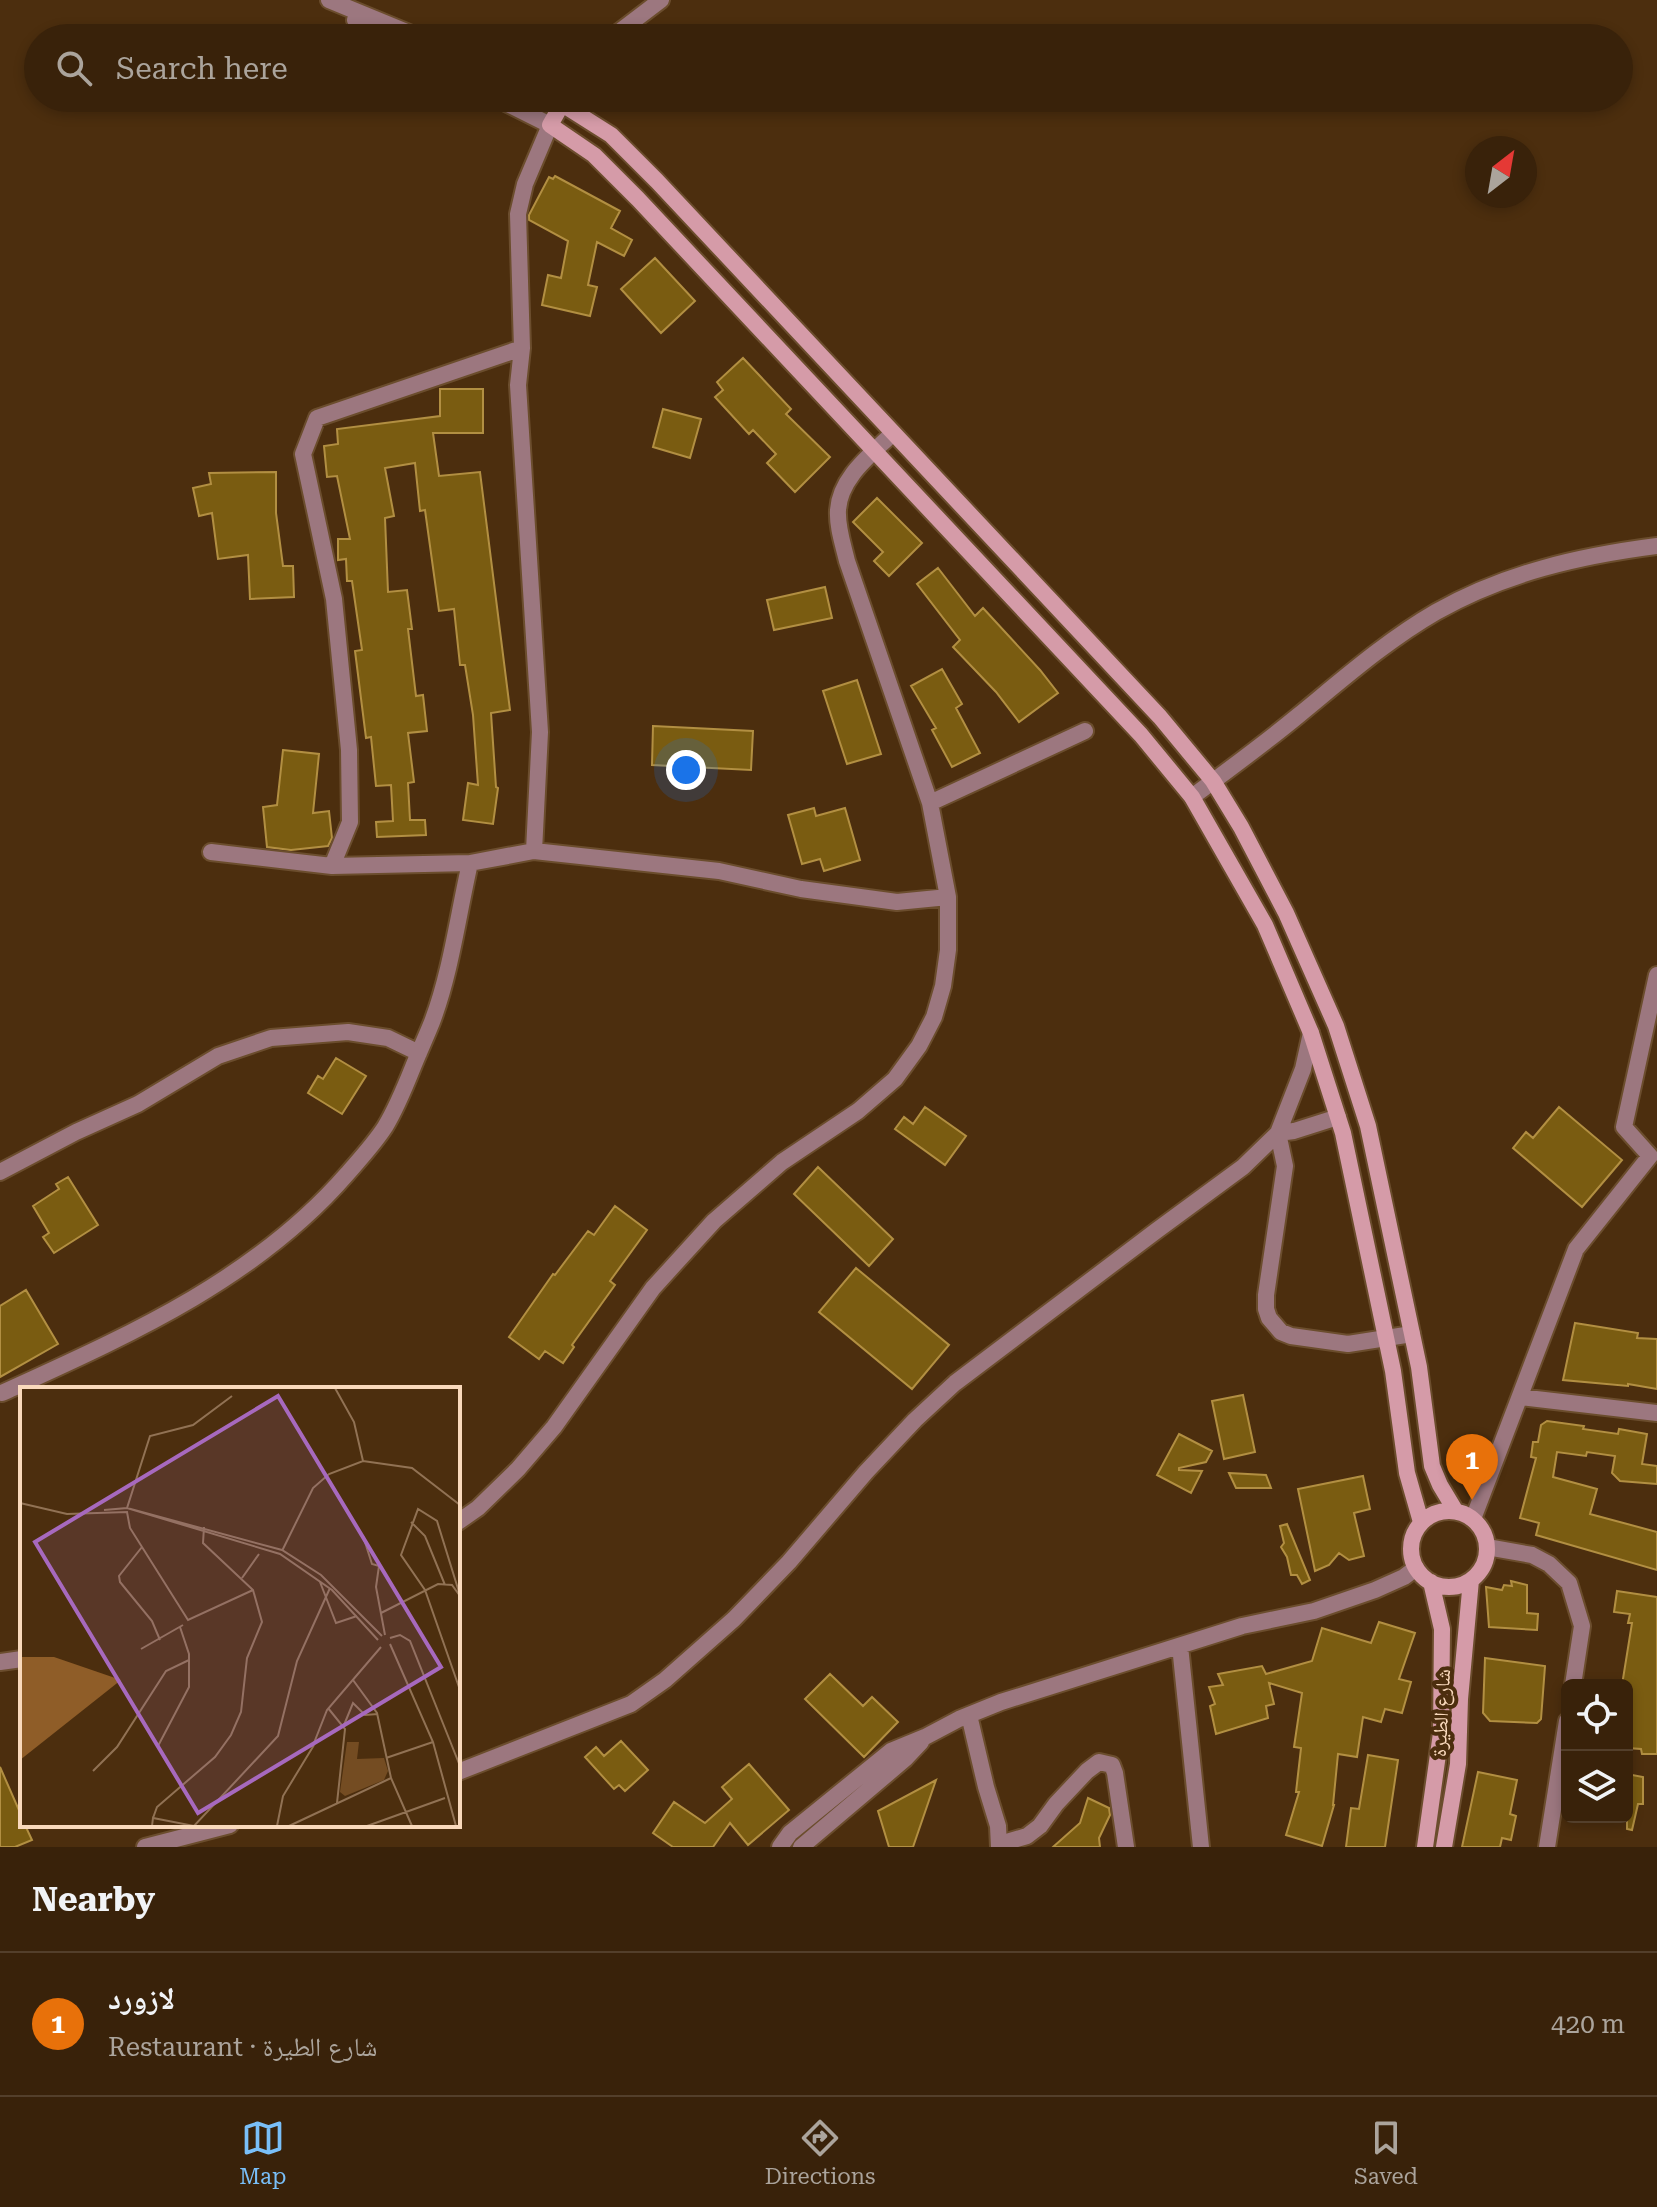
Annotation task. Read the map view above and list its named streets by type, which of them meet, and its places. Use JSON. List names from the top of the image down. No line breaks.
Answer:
{"streets":{"main road":["شارع الطيرة"]},"north":"top right","page":{"search":"Search here","pins":"1","heading":"Nearby","list":[{"mark":"1","name":"لازورد","note":"Restaurant · شارع الطيرة","value":"420 m"}],"nav":["Map","Directions","Saved"]}}
